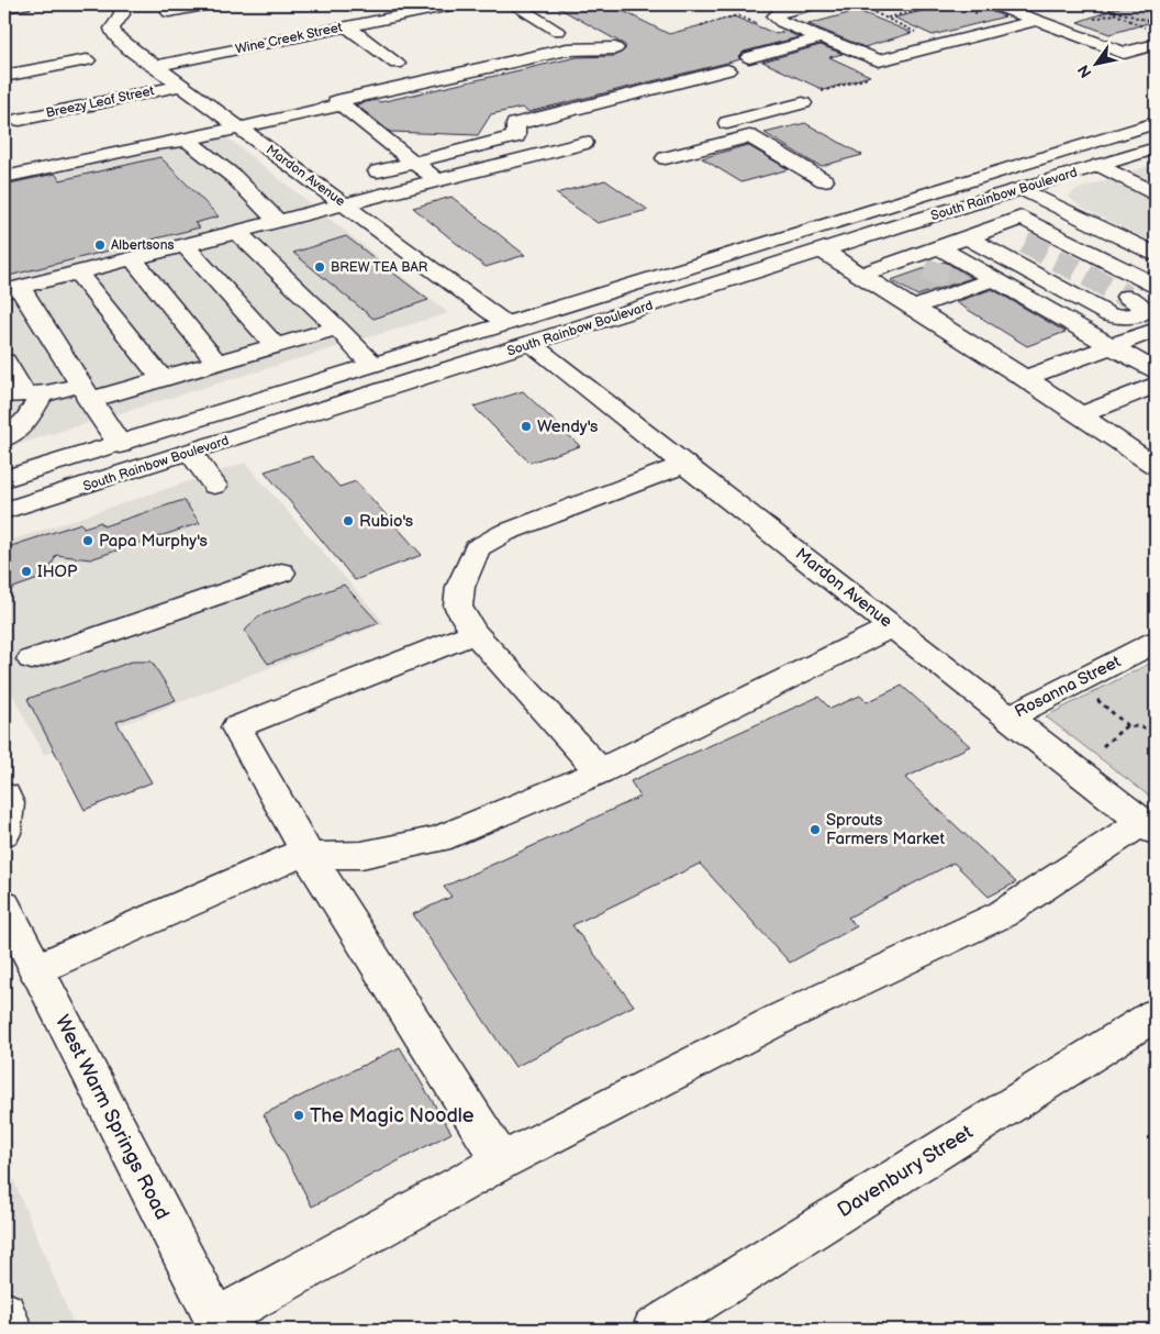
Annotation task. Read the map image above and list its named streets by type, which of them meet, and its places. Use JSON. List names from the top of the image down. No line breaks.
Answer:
{"streets":{"main road":["Wine Creek Street","Breezy Leaf Street","Mardon Avenue","South Rainbow Boulevard","Rosanna Street","West Warm Springs Road","Davenbury Street"]},"crossings":[["Wine Creek Street","Mardon Avenue"],["Breezy Leaf Street","Mardon Avenue"],["Mardon Avenue","South Rainbow Boulevard"],["Mardon Avenue","Rosanna Street"]],"places":["Albertsons","BREW TEA BAR","Wendy's","Rubio's","Papa Murphy's","IHOP","Sprouts Farmers Market","The Magic Noodle"],"north":"bottom left"}
